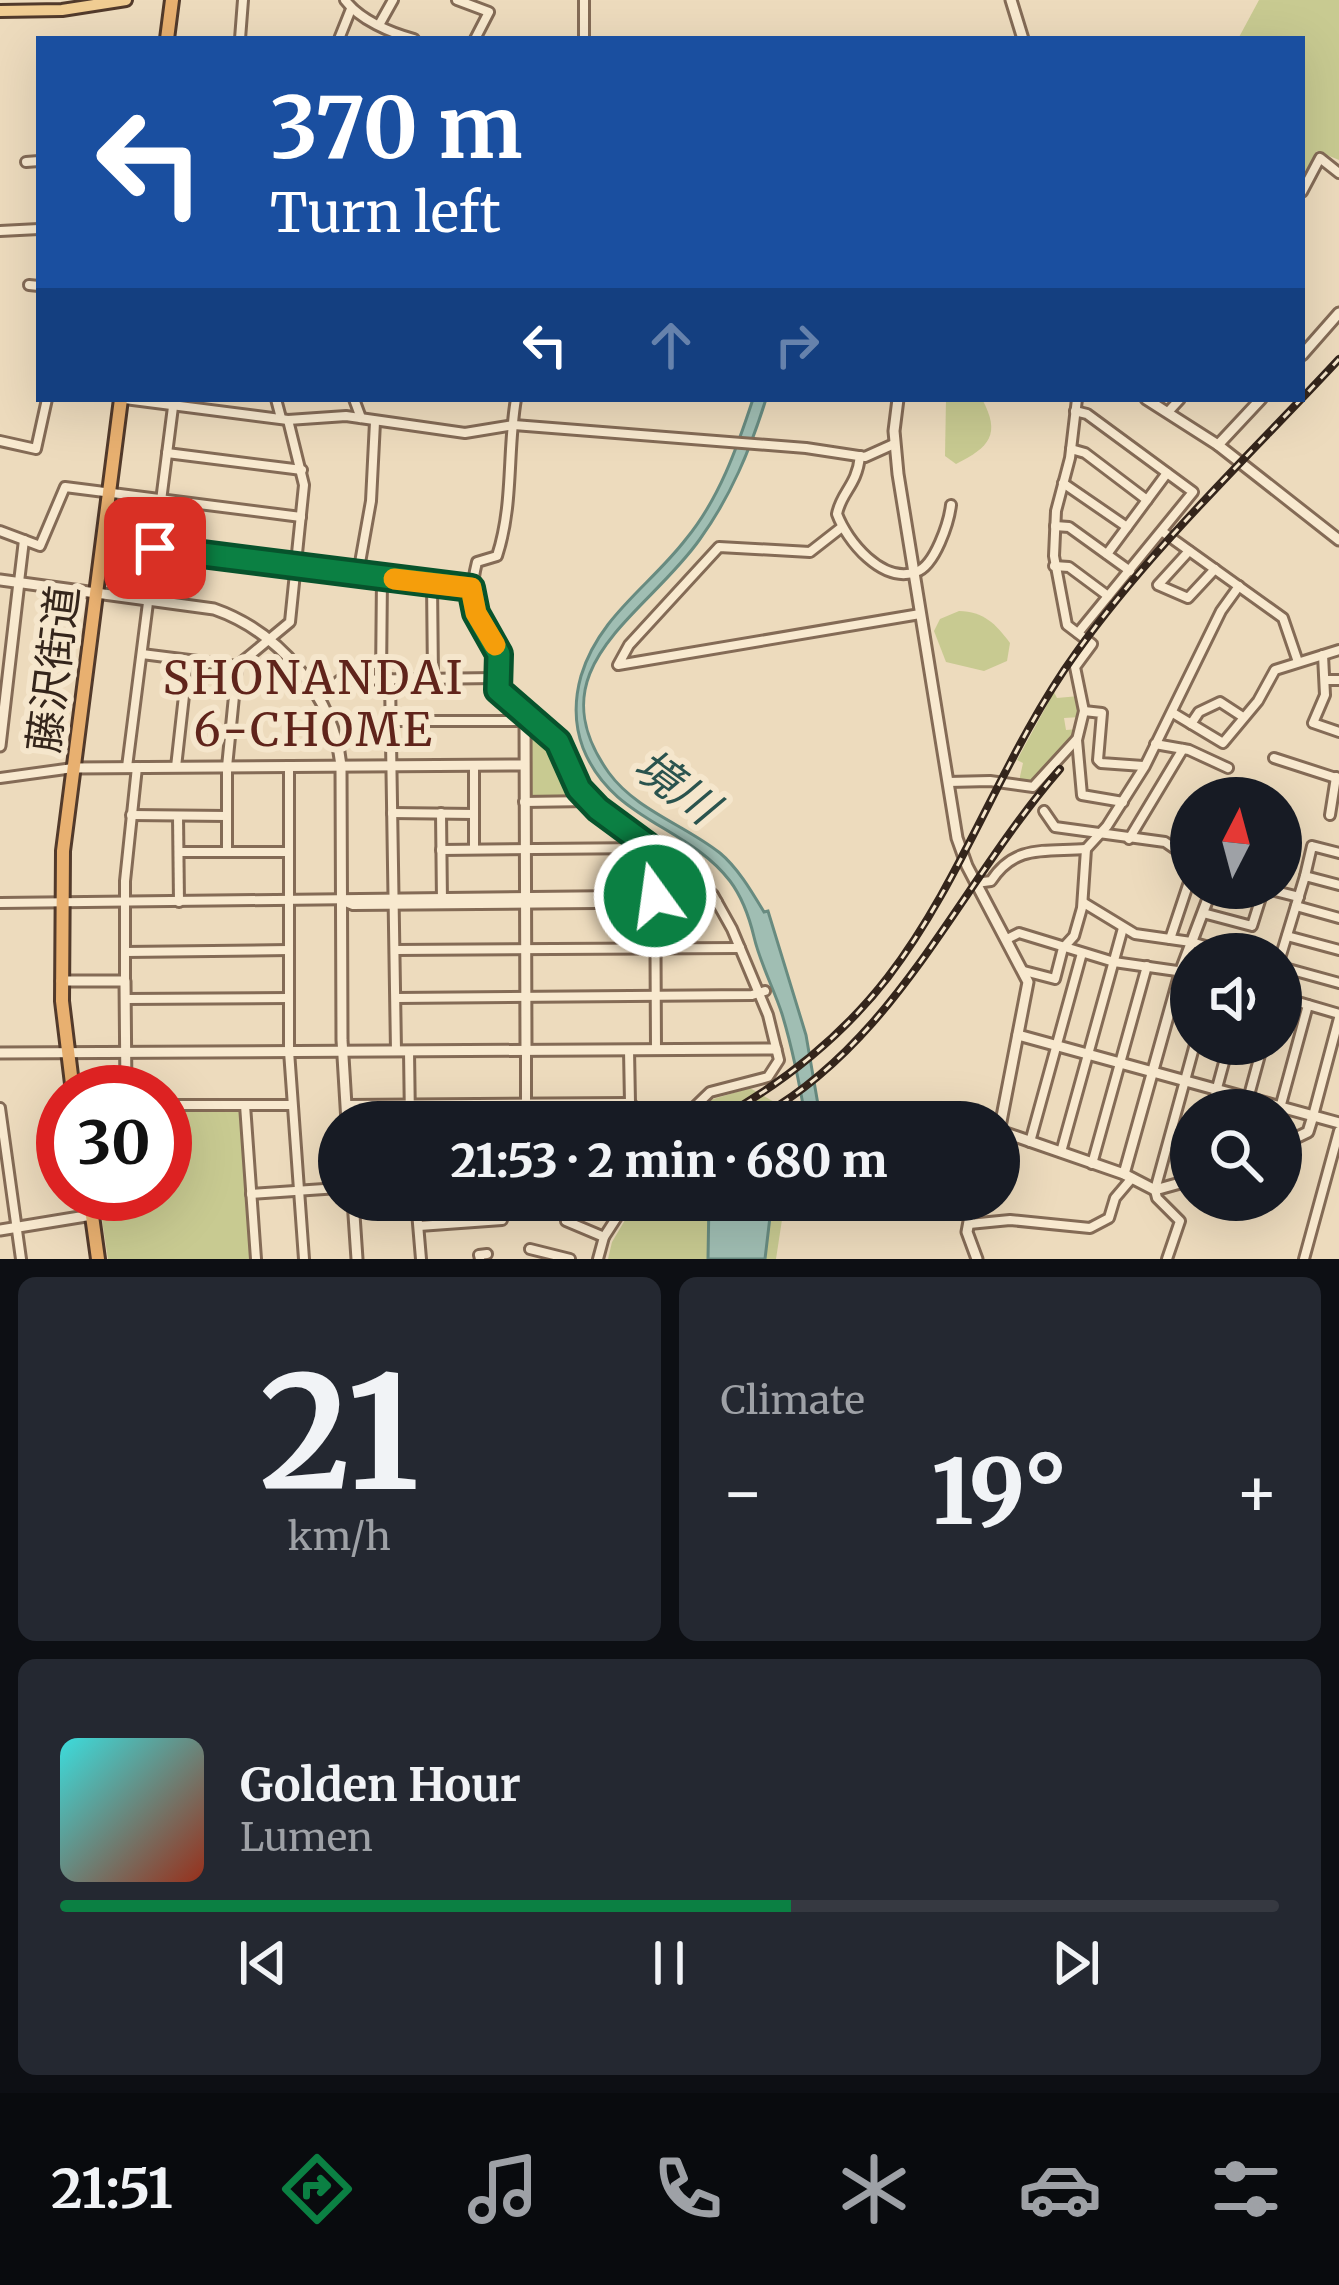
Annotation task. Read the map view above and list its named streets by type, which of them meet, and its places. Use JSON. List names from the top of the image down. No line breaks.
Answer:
{"streets":{"highway":["藤沢街道"]},"districts":["SHONANDAI 6-CHOME"],"water":["境川"],"north":"top","page":{"turn":["370 m","Turn left"],"limit":"30","trip":"21:53 · 2 min · 680 m","tile":[["21","km/h"],"Climate"],"heat":["−","19°","+"],"song":["Golden Hour","Lumen"],"tabs":"21:51"}}
